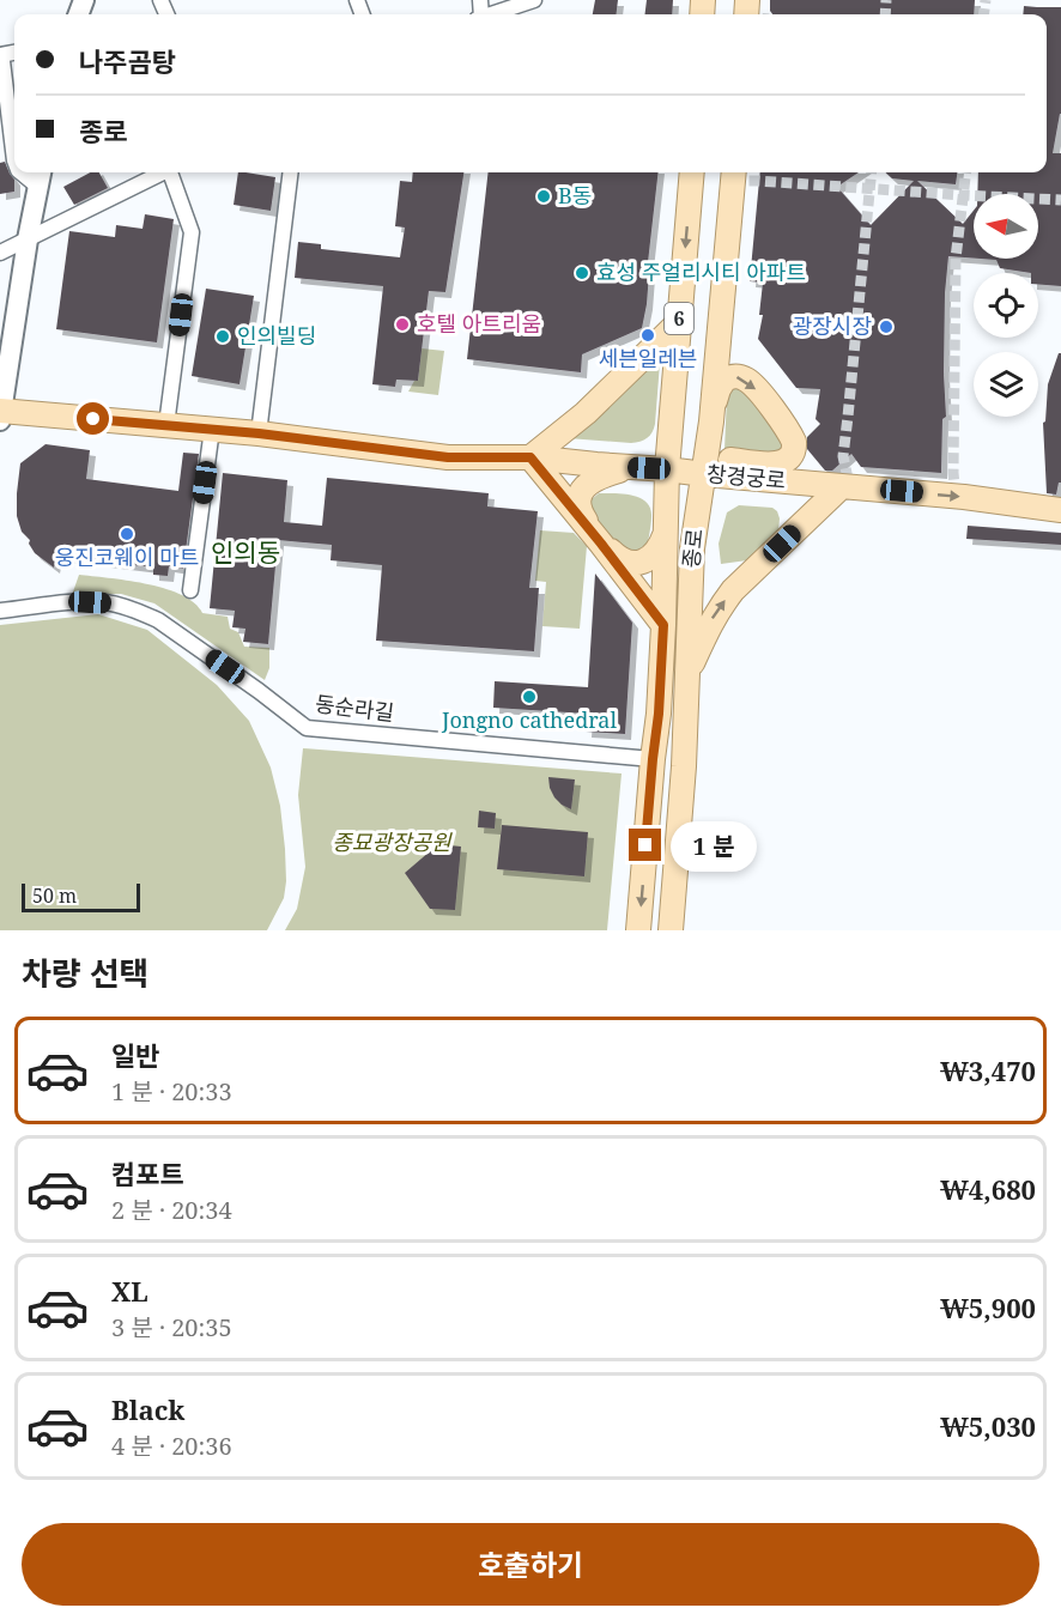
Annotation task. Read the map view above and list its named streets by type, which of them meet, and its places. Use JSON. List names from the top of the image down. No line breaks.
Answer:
{"streets":{"main road":["6","창경궁로","종로"],"street":["동순라길"]},"crossings":[["창경궁로","종로"],["종로","동순라길"]],"districts":["인의동"],"parks":["종묘광장공원"],"places":["B동","효성 주얼리시티 아파트","호텔 아트리움","광장시장","세븐일레븐","인의빌딩","웅진코웨이 마트","Jongno cathedral"],"scale_bar":"50 m","north":"left","page":{"banner":["나주곰탕","종로"],"bubble":"1 분","scale":"50 m","heading":"차량 선택","list":[{"name":"일반","note":"1 분 · 20:33","value":"₩3,470"},{"name":"컴포트","note":"2 분 · 20:34","value":"₩4,680"},{"name":"XL","note":"3 분 · 20:35","value":"₩5,900"},{"name":"Black","note":"4 분 · 20:36","value":"₩5,030"}],"buttons":"호출하기"}}
